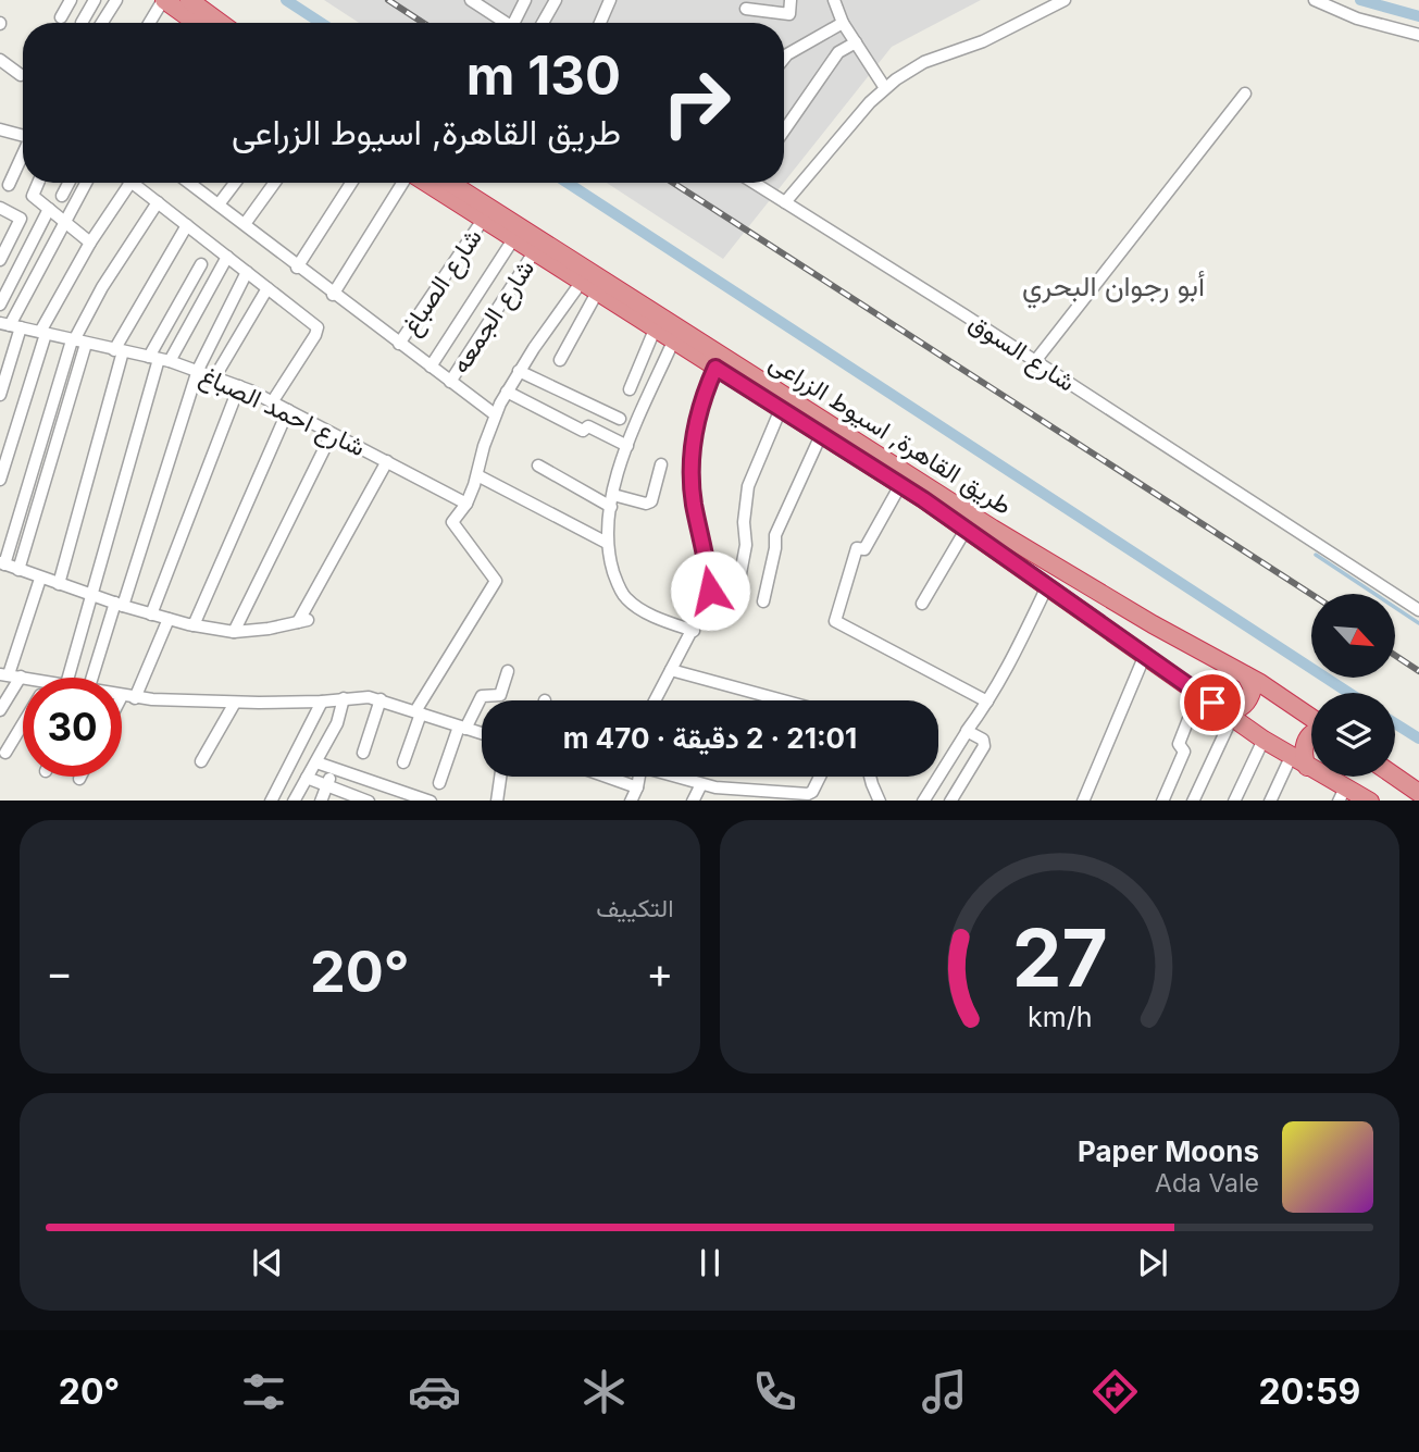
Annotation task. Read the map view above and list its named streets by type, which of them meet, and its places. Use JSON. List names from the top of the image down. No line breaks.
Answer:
{"streets":{"highway":["طريق القاهرة, اسيوط الزراعى"],"street":["شارع الصباغ","شارع الجمعه","شارع السوق","شارع احمد الصباغ"]},"crossings":[["شارع الصباغ","طريق القاهرة, اسيوط الزراعى"],["شارع الجمعه","طريق القاهرة, اسيوط الزراعى"]],"districts":["أبو رجوان البحري"],"north":"bottom right","page":{"turn":["130 m","طريق القاهرة, اسيوط الزراعى"],"limit":"30","trip":"21:01 · 2 دقيقة · 470 m","tile":"التكييف","heat":["−","20°","+"],"song":["Paper Moons","Ada Vale"],"tabs":["20:59","20°"],"gauge":["27","km/h"]}}
